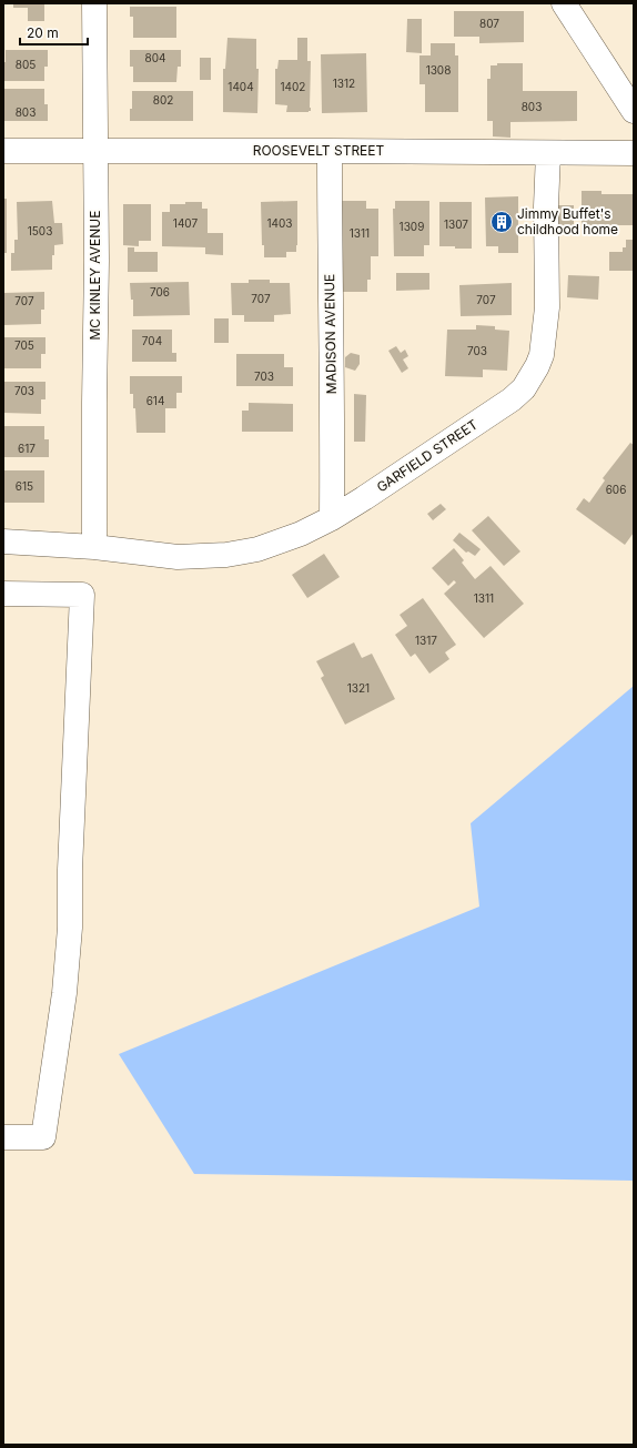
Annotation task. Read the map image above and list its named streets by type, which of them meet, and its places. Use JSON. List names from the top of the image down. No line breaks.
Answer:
{"streets":{"street":["ROOSEVELT STREET","MC KINLEY AVENUE","MADISON AVENUE","GARFIELD STREET"]},"crossings":[["ROOSEVELT STREET","MC KINLEY AVENUE"],["ROOSEVELT STREET","MADISON AVENUE"],["ROOSEVELT STREET","GARFIELD STREET"],["MC KINLEY AVENUE","GARFIELD STREET"],["MADISON AVENUE","GARFIELD STREET"]],"places":{"building":["Jimmy Buffet's childhood home"]},"house_numbers":["807","804","805","1308","1312","1404","1402","802","803","803","1407","1403","1307","1309","1503","1311","706","707","707","707","704","705","703","703","703","614","617","615","606","1311","1317","1321"],"scale_bar":"20 m"}
